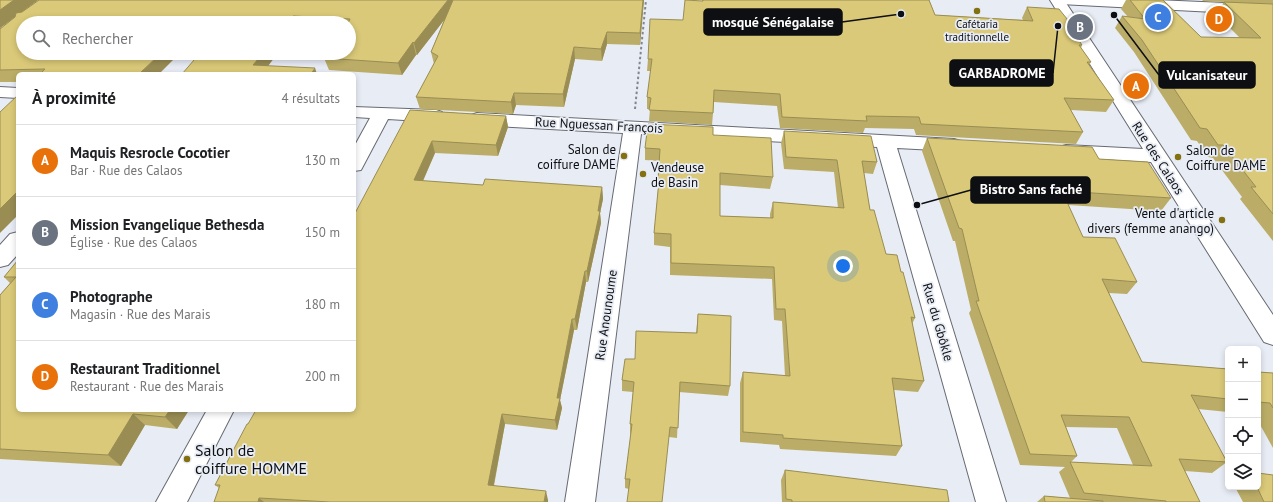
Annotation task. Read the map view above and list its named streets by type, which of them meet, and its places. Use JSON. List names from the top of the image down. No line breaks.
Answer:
{"streets":{"street":["Rue Nguessan François","Rue des Calaos","Rue Anounoume","Rue du Gbôkle"]},"crossings":[["Rue Nguessan François","Rue Anounoume"],["Rue Nguessan François","Rue du Gbôkle"]],"places":["Cafétaria traditionnelle","mosqué Sénégalaise","Vulcanisateur","GARBADROME","Salon de coiffure DAME","Salon de Coiffure DAME","Vendeuse de Basin","Bistro Sans faché","Vente d'article divers (femme anango)","Salon de coiffure HOMME"],"page":{"pins":["C","D","B","A"],"search":"Rechercher","heading":["À proximité","4 résultats"],"list":[{"mark":"A","name":"Maquis Resrocle Cocotier","note":"Bar · Rue des Calaos","value":"130 m"},{"mark":"B","name":"Mission Evangelique Bethesda","note":"Église · Rue des Calaos","value":"150 m"},{"mark":"C","name":"Photographe","note":"Magasin · Rue des Marais","value":"180 m"},{"mark":"D","name":"Restaurant Traditionnel","note":"Restaurant · Rue des Marais","value":"200 m"}],"map_buttons":["+","−"]}}
